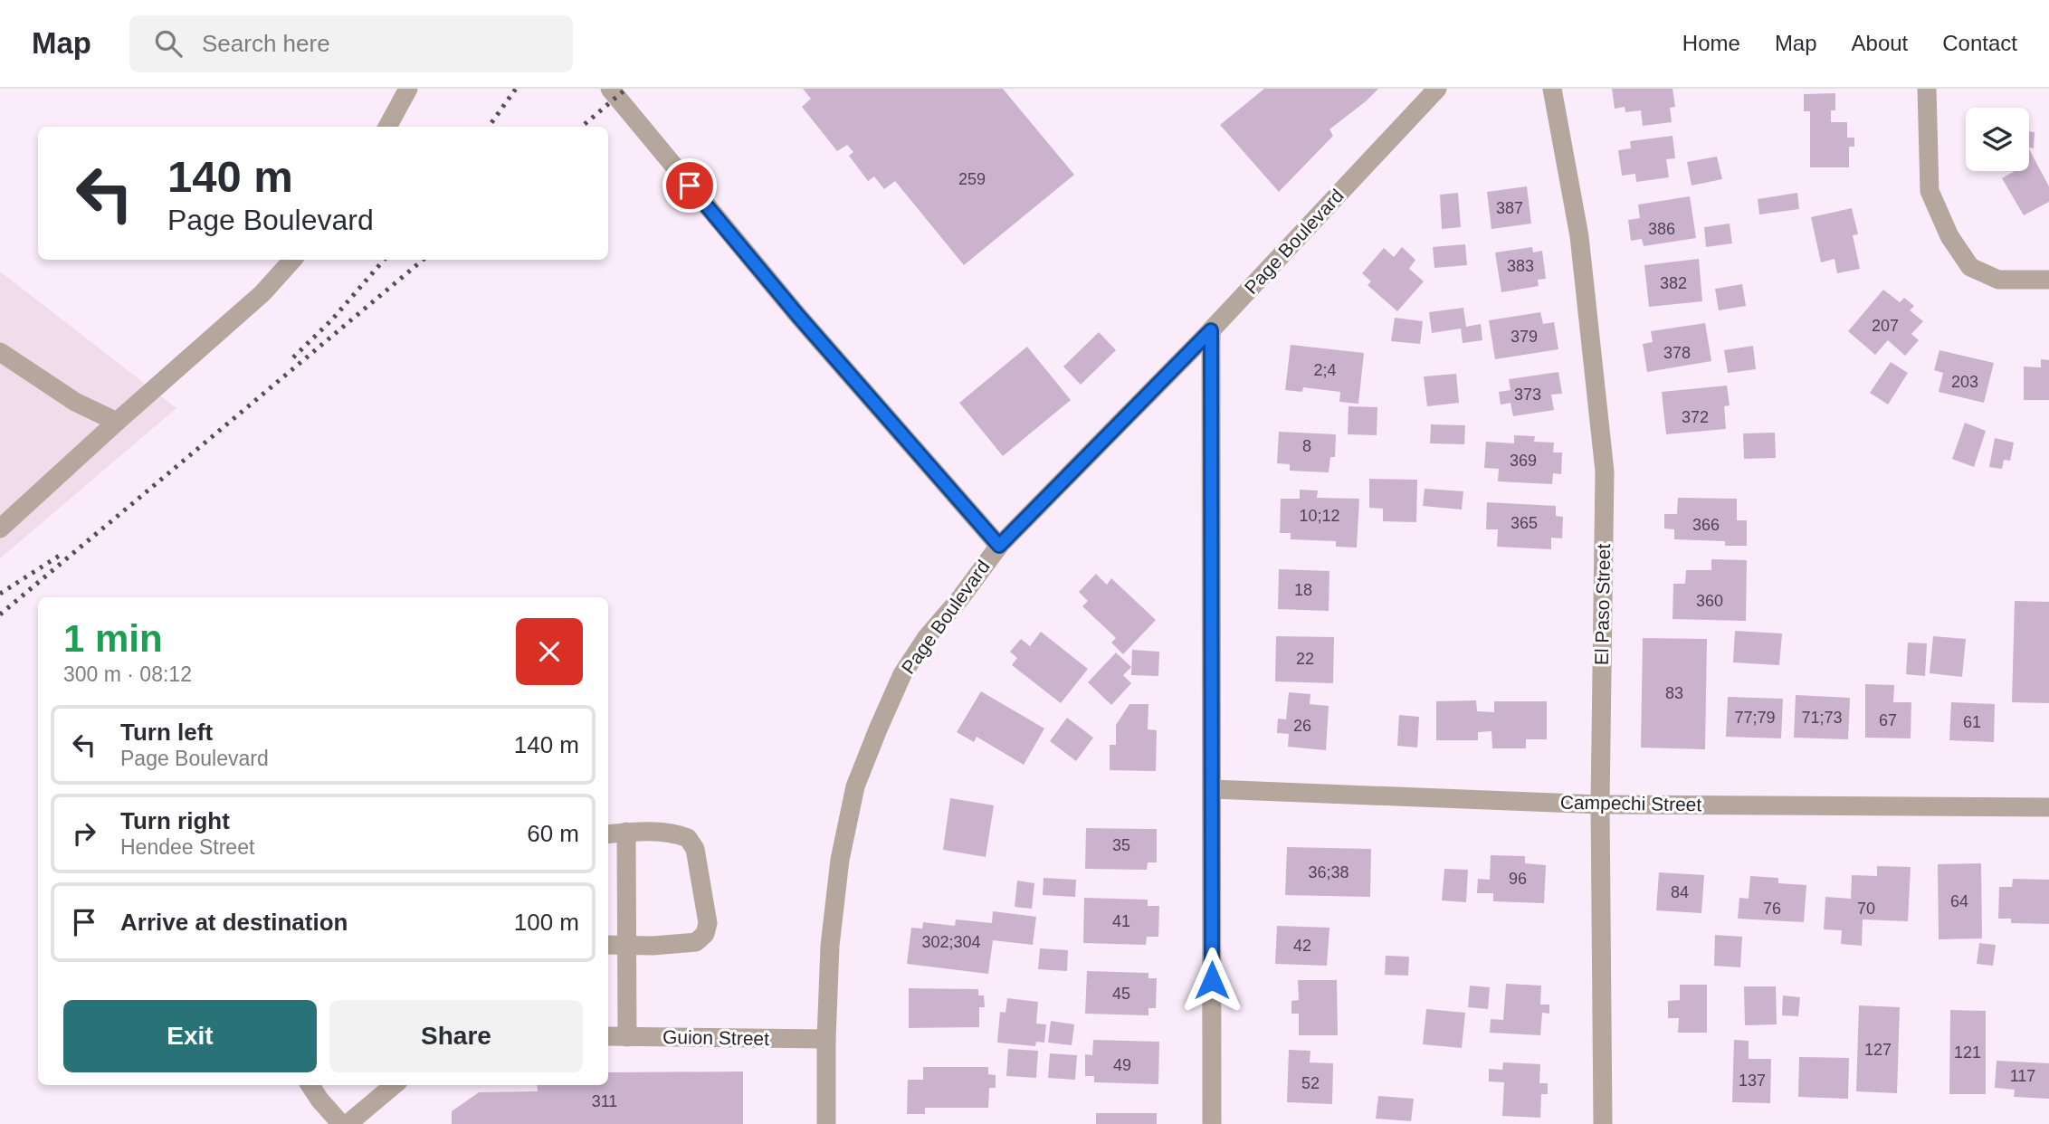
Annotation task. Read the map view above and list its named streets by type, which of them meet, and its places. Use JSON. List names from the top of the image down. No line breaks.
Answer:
{"streets":{"street":["Page Boulevard","El Paso Street","Campechi Street","Guion Street"]},"crossings":[["Page Boulevard","Guion Street"],["El Paso Street","Campechi Street"]],"house_numbers":["259","387","386","383","382","207","379","378","2;4","203","373","372","8","369","10;12","365","366","18","360","22","83","77;79","71;73","67","61","26","35","36;38","96","84","64","76","70","41","302;304","42","45","127","121","49","117","137","52","311"],"page":{"header":"Map","search":"Search here","nav":["Home","Map","About","Contact"],"turn":["140 m","Page Boulevard"],"heading":["1 min","300 m · 08:12"],"list":[{"name":"Turn left","note":"Page Boulevard","value":"140 m"},{"name":"Turn right","note":"Hendee Street","value":"60 m"},{"name":"Arrive at destination","value":"100 m"}],"buttons":["Exit","Share"]}}
